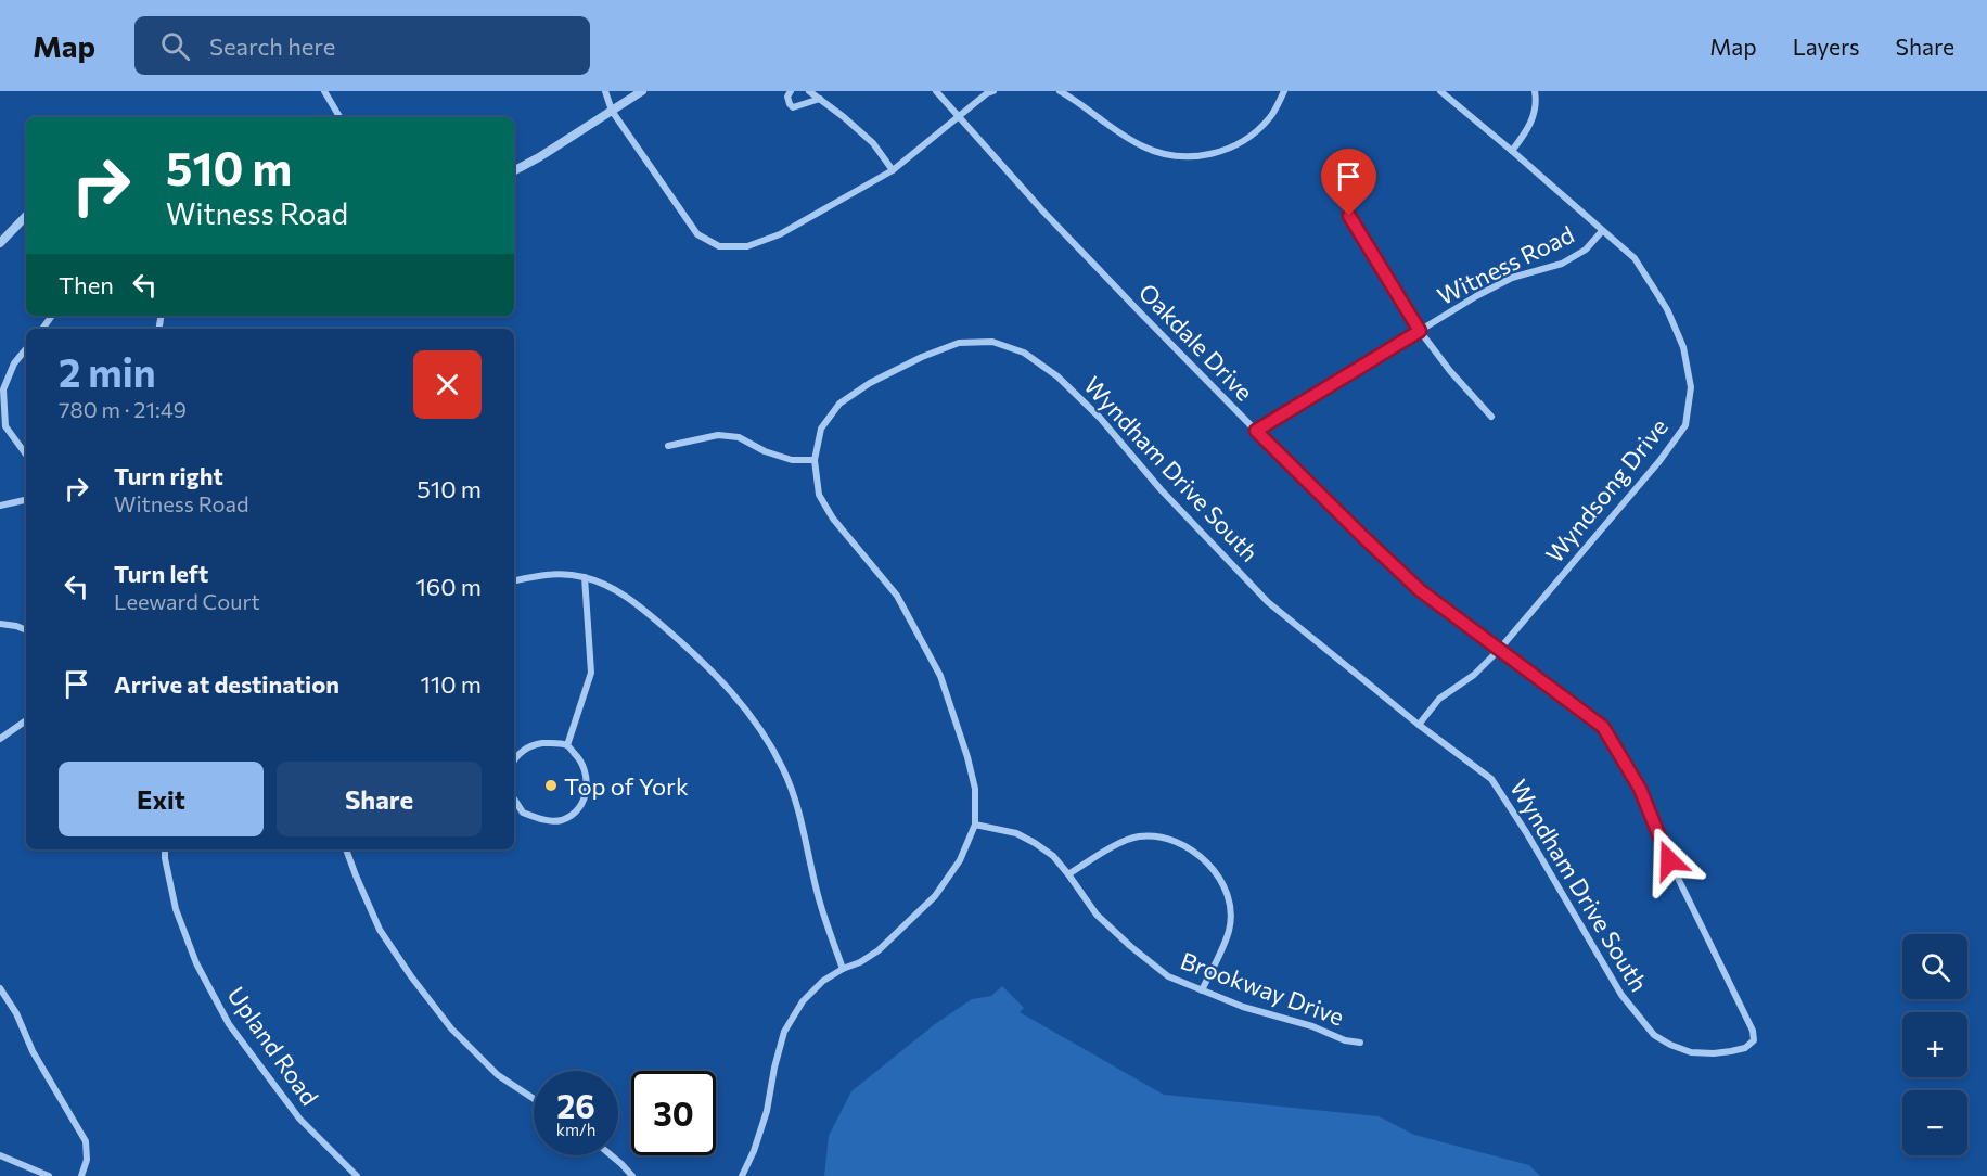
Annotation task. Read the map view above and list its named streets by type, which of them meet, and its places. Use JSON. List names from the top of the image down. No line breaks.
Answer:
{"streets":{"street":["Witness Road","Oakdale Drive","Wyndham Drive South","Wyndsong Drive","Brookway Drive","Upland Road"]},"crossings":[["Witness Road","Oakdale Drive"],["Witness Road","Wyndsong Drive"],["Oakdale Drive","Wyndham Drive South"],["Oakdale Drive","Wyndsong Drive"],["Wyndham Drive South","Wyndsong Drive"],["Wyndham Drive South","Brookway Drive"]],"places":["Top of York"],"page":{"header":"Map","search":"Search here","nav":["Map","Layers","Share"],"turn":["510 m","Witness Road"],"then":"Then","heading":["2 min","780 m · 21:49"],"list":[{"name":"Turn right","note":"Witness Road","value":"510 m"},{"name":"Turn left","note":"Leeward Court","value":"160 m"},{"name":"Arrive at destination","value":"110 m"}],"buttons":["Exit","Share"],"map_buttons":["+","−"],"speed":"26 km/h","limit":"30"}}
